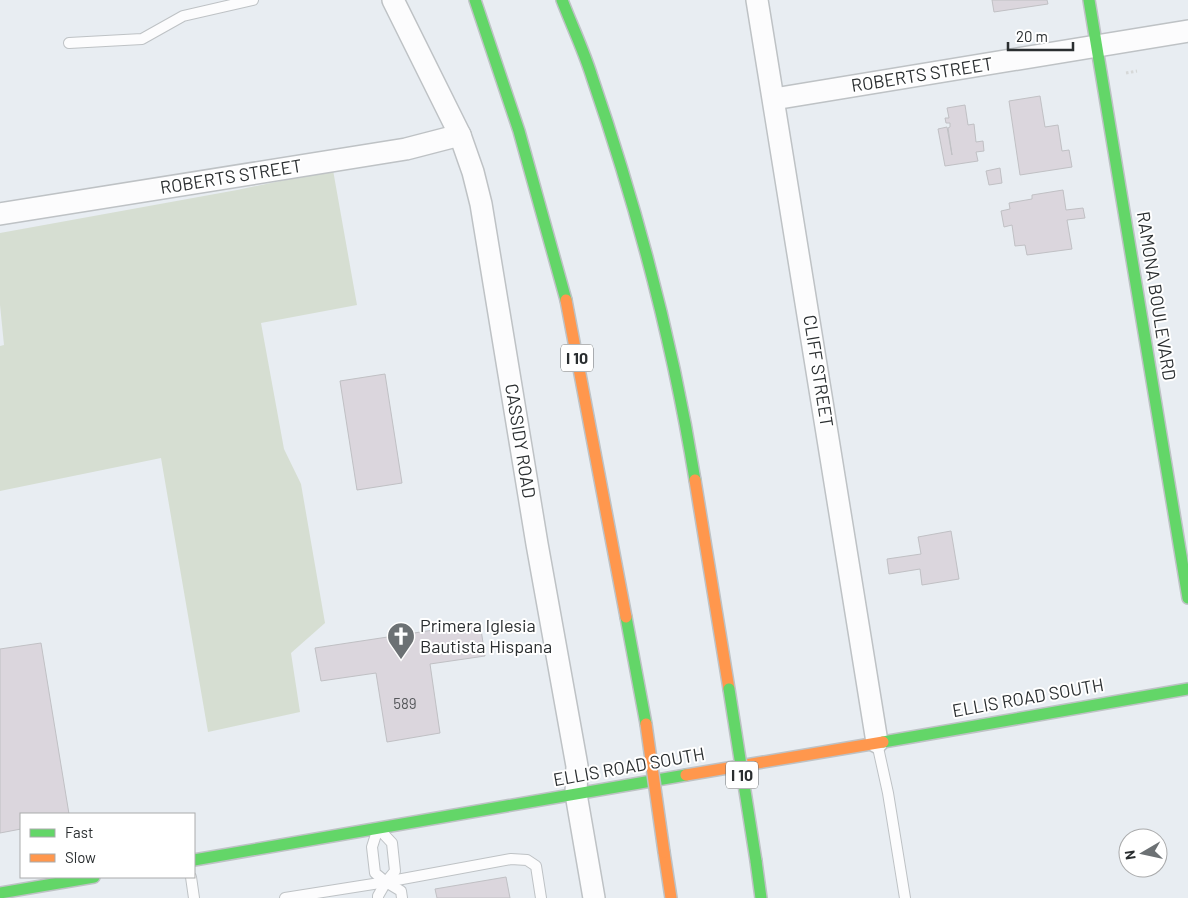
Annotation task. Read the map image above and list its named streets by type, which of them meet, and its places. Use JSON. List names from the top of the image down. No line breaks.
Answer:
{"streets":{"main road":["RAMONA BOULEVARD","I 10","ELLIS ROAD SOUTH"],"street":["ROBERTS STREET","CLIFF STREET","CASSIDY ROAD"]},"crossings":[["ROBERTS STREET","RAMONA BOULEVARD"],["ROBERTS STREET","CLIFF STREET"],["ROBERTS STREET","CASSIDY ROAD"],["CLIFF STREET","ELLIS ROAD SOUTH"],["CASSIDY ROAD","ELLIS ROAD SOUTH"]],"places":{"church":["Primera Iglesia Bautista Hispana"]},"house_numbers":["589"],"legend":["Fast","Slow"],"scale_bar":"20 m","north":"left"}
